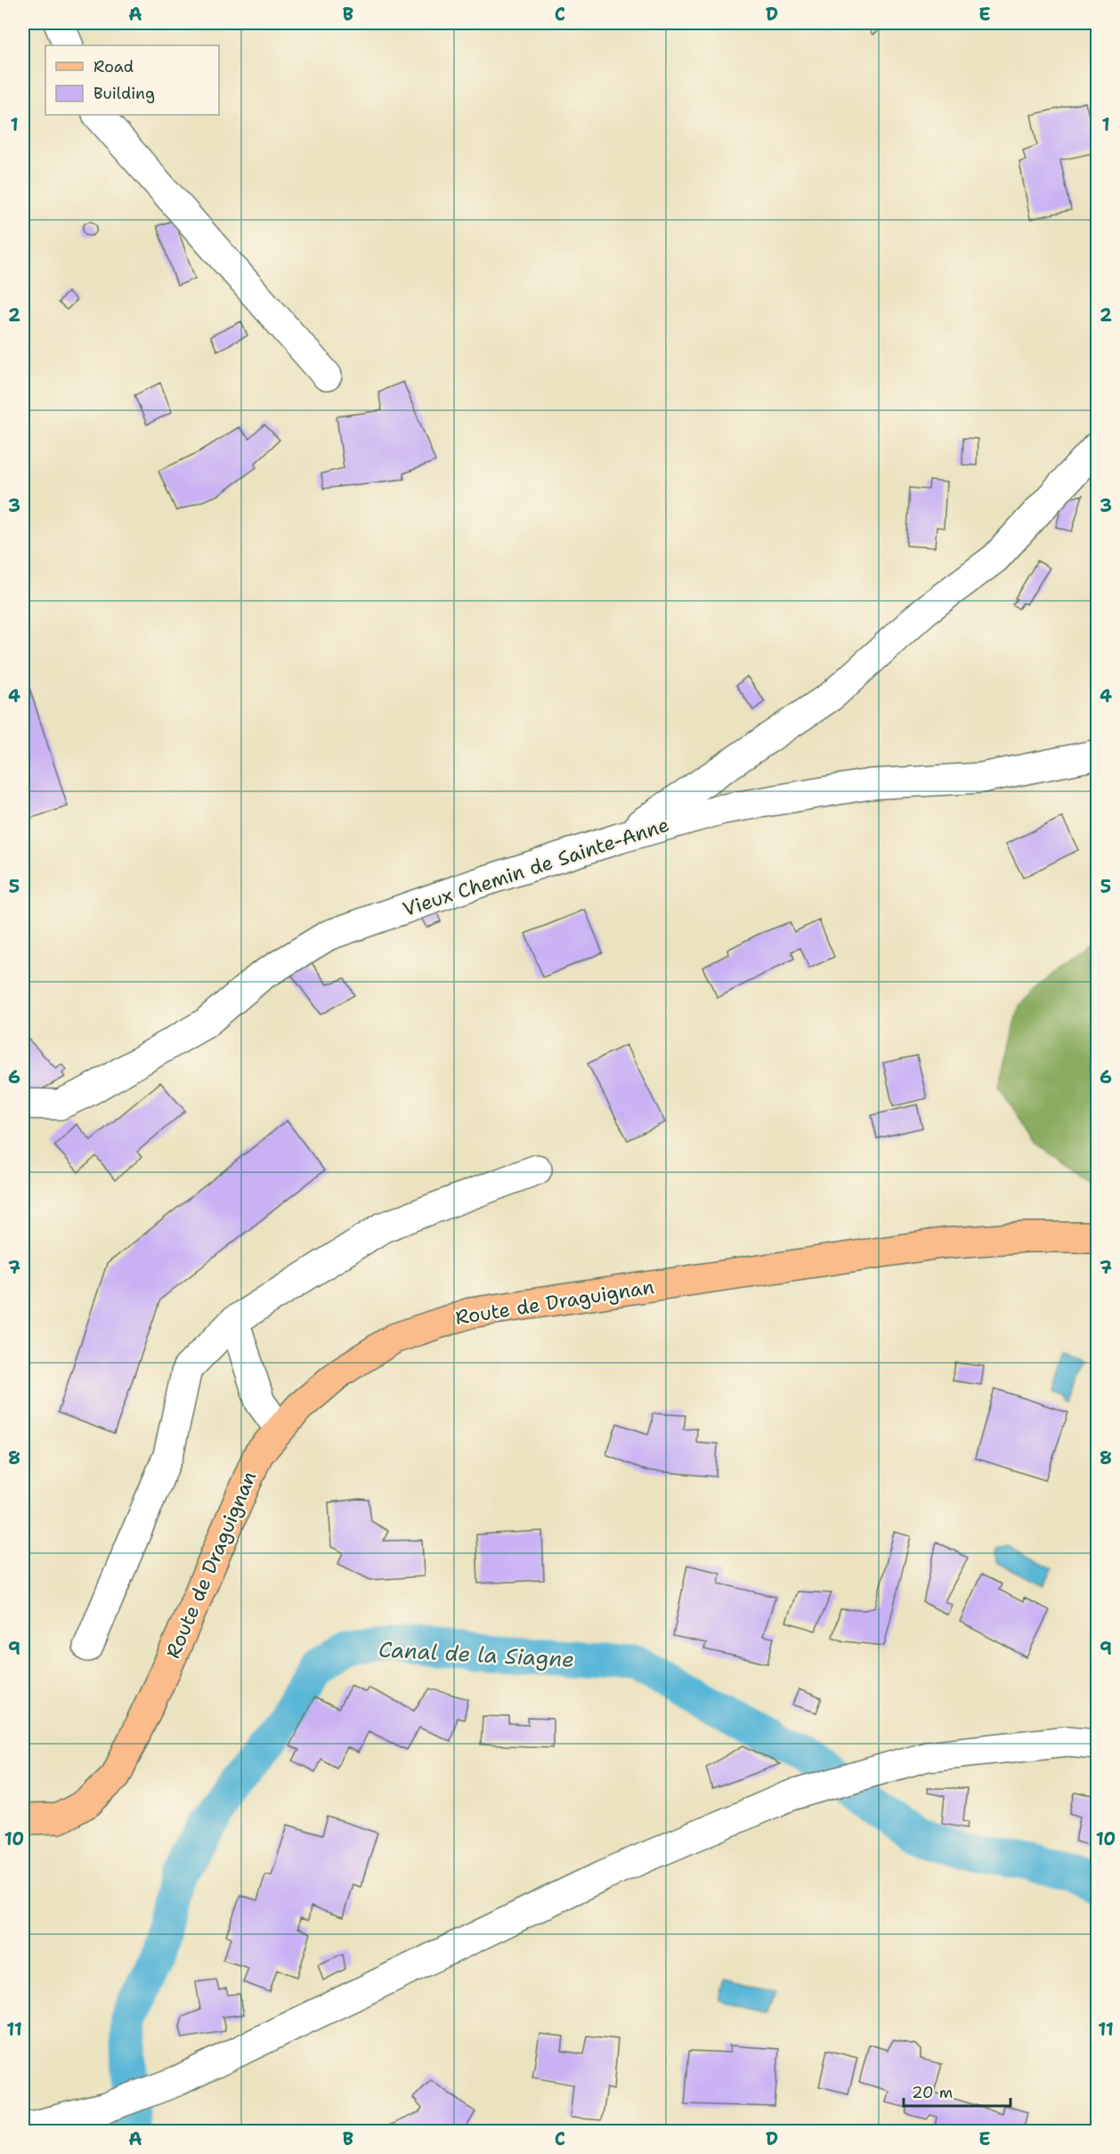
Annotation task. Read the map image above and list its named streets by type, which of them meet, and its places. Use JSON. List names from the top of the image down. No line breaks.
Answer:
{"streets":{"main road":["Route de Draguignan"],"street":["Vieux Chemin de Sainte-Anne"]},"water":["Canal de la Siagne"],"legend":["Road","Building"],"scale_bar":"20 m","grid":{"columns":["A","B","C","D","E"],"rows":["1","2","3","4","5","6","7","8","9","10","11"]}}
